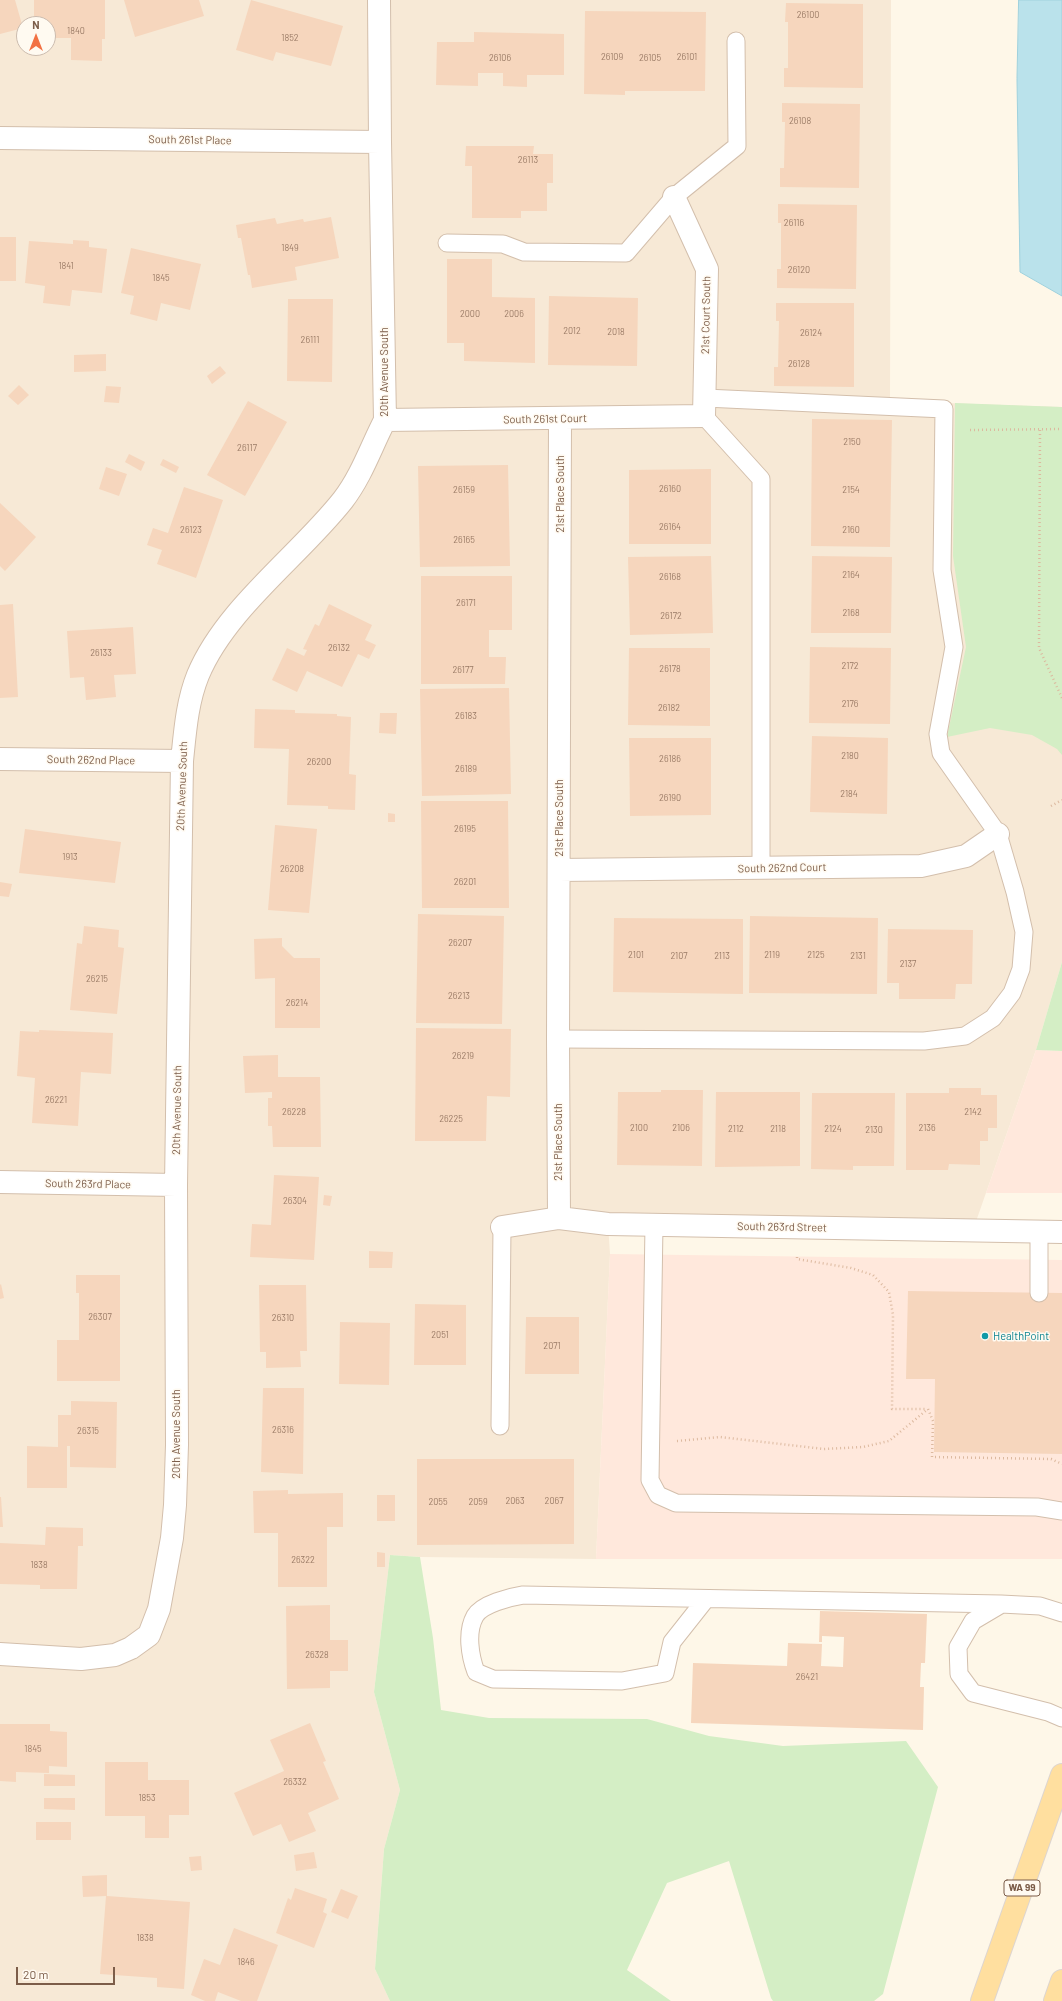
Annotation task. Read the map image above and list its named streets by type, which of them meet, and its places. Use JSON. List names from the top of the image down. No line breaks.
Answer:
{"streets":{"main road":["WA 99"],"street":["South 261st Place","21st Court South","20th Avenue South","South 261st Court","21st Place South","South 262nd Place","South 262nd Court","South 263rd Place","South 263rd Street"]},"crossings":[["South 261st Place","20th Avenue South"],["21st Court South","South 261st Court"],["20th Avenue South","South 261st Court"],["20th Avenue South","South 262nd Place"],["20th Avenue South","South 263rd Place"],["South 261st Court","21st Place South"],["21st Place South","South 262nd Court"],["21st Place South","South 263rd Street"]],"places":["HealthPoint"],"house_numbers":["26100","1840","1852","26109","26101","26106","26105","26108","26113","26116","1849","1841","26120","1845","2000","2006","2012","2018","26124","26111","26128","2150","26117","26160","26159","2154","26164","26123","2160","26165","2164","26168","26171","2168","26172","26132","26133","2172","26178","26177","2176","26182","26183","2180","26186","26200","26189","2184","26190","26195","1913","26208","26201","26207","2101","2119","2125","2107","2113","2131","2137","26215","26213","26214","26219","26221","26228","2142","26225","2100","2106","2136","2112","2118","2124","2130","26304","26307","26310","2051","2071","26316","26315","2063","2067","2055","2059","26322","1838","26328","26421","1845","26332","1853","1838","1846"],"scale_bar":"20 m","north":"top"}
